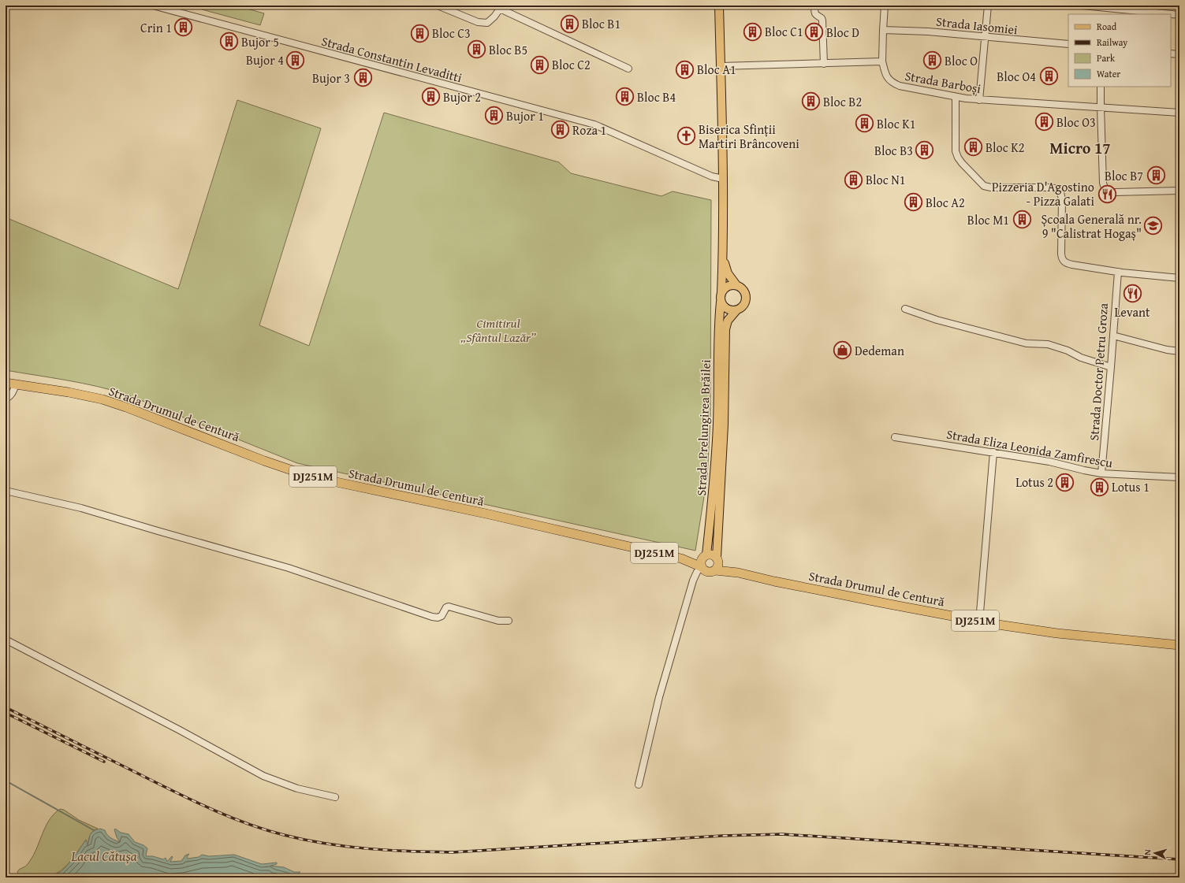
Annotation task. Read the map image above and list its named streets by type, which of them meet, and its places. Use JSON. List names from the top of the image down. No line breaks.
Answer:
{"streets":{"highway":["Strada Drumul de Centură","DJ251M"],"main road":["Strada Prelungirea Brăilei"],"street":["Strada Iasomiei","Strada Constantin Levaditti","Strada Barboși","Strada Doctor Petru Groza","Strada Eliza Leonida Zamfirescu"]},"crossings":[["Strada Doctor Petru Groza","Strada Eliza Leonida Zamfirescu"]],"districts":["Micro 17"],"water":["Lacul Cătușa"],"parks":["Cimitirul „Sfântul Lazăr”"],"places":{"building":["Bloc B1","Crin 1","Bloc C1","Bloc D","Bloc C3","Bujor 5","Bloc B5","Bujor 4","Bloc O","Bloc C2","Bloc A1","Bloc O4","Bujor 3","Bujor 2","Bloc B4","Bloc B2","Bujor 1","Bloc O3","Bloc K1","Roza 1","Bloc K2","Bloc B3","Bloc B7","Bloc N1","Bloc A2","Bloc M1","Lotus 2","Lotus 1"],"church":["Biserica Sfinții Martiri Brâncoveni"],"restaurant":["Pizzeria D'Agostino - Pizza Galati","Levant"],"school or university":["Școala Generală nr. 9 \"Calistrat Hogaș\""],"shop":["Dedeman"]},"legend":["Road","Railway","Park","Water"],"north":"left"}
